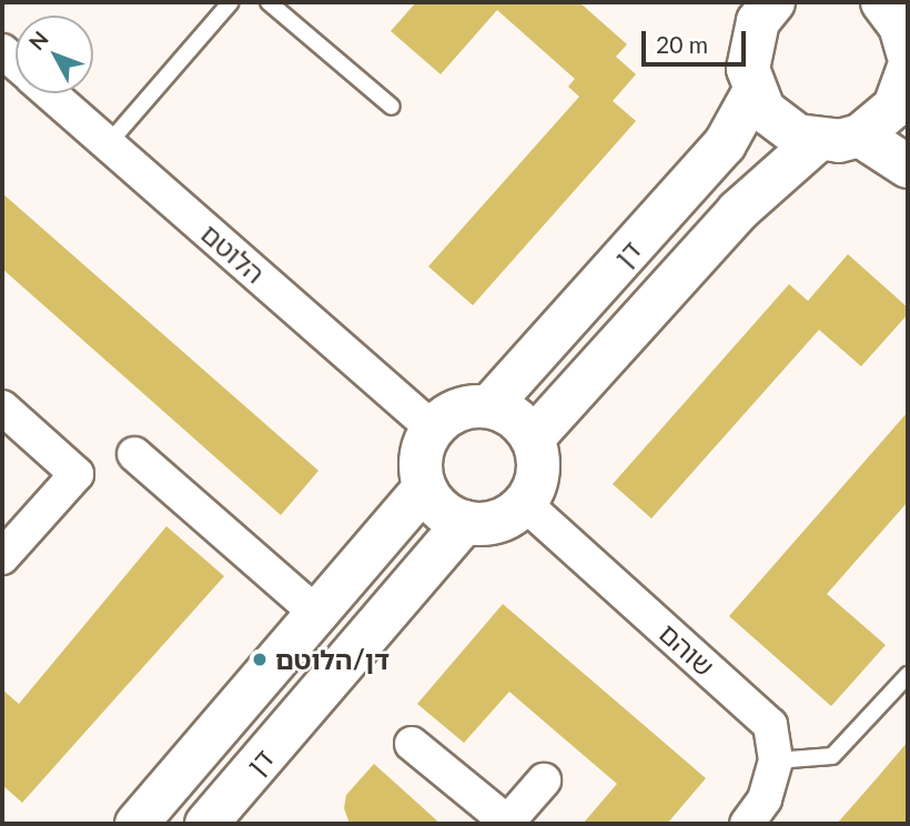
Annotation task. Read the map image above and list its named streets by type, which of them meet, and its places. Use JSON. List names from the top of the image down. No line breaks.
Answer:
{"streets":{"street":["הלוטם","דן","שוהם"]},"crossings":[["הלוטם","דן"],["הלוטם","שוהם"],["דן","שוהם"]],"places":["דן/הלוטם"],"scale_bar":"20 m","north":"top left"}
